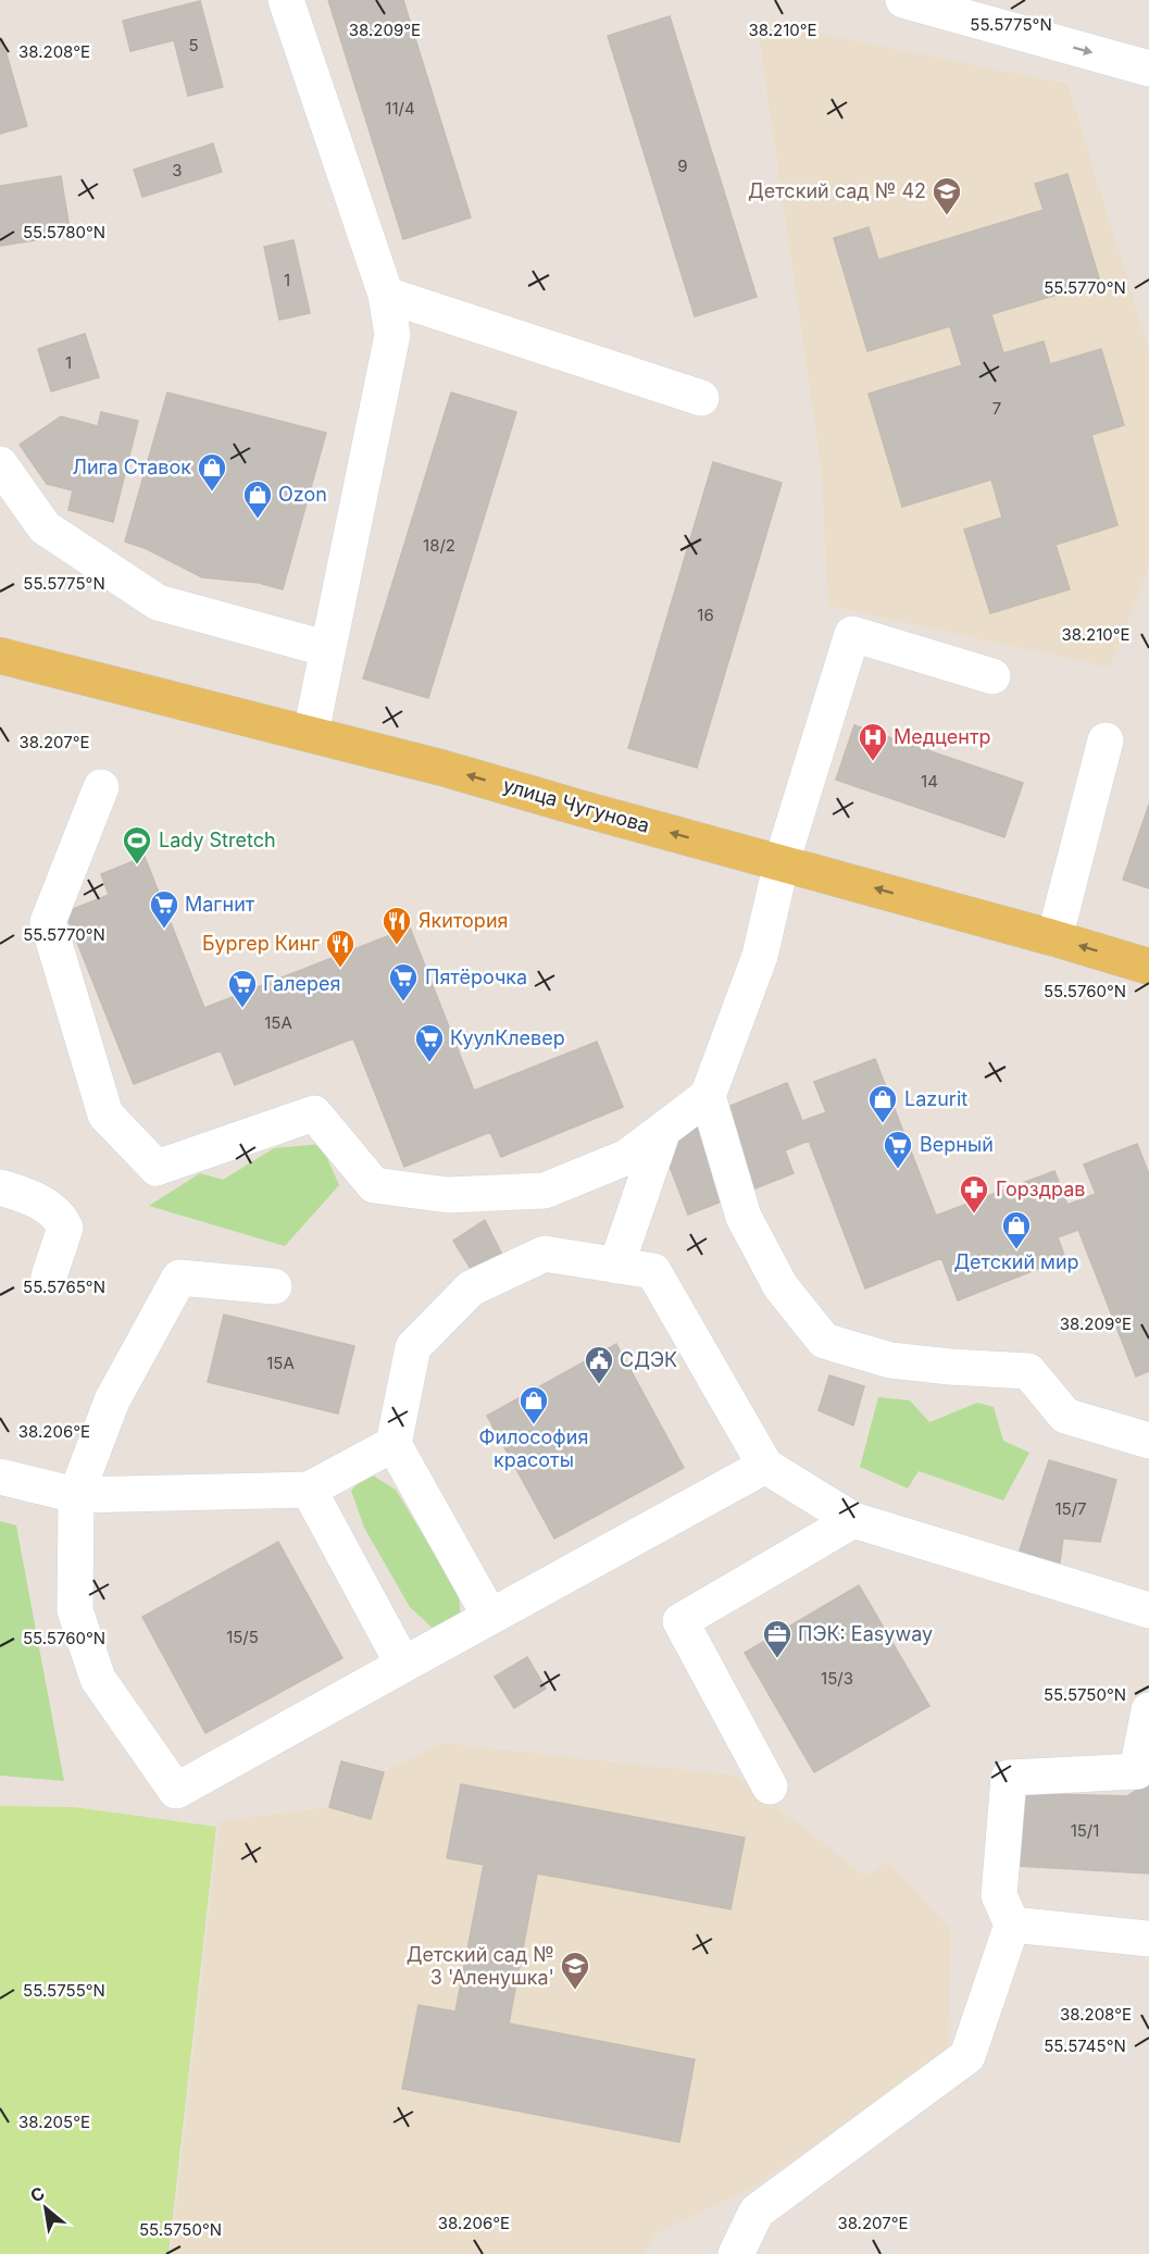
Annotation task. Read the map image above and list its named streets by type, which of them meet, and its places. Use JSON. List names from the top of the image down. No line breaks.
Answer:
{"streets":{"main road":["улица Чугунова"]},"one_way":["улица Чугунова"],"places":{"school or university":["Детский сад № 42","Детский сад № 3 'Аленушка'"],"shop":["Лига Ставок","Ozon","Lazurit","Детский мир","Философия красоты"],"hospital":["Медцентр"],"sports":["Lady Stretch"],"supermarket":["Магнит","Пятёрочка","Галерея","КуулКлевер","Верный"],"restaurant":["Якитория","Бургер Кинг"],"pharmacy":["Горздрав"],"public building":["СДЭК"],"office":["ПЭК: Easyway"]},"house_numbers":["5","11/4","9","3","1","1","7","18/2","16","14","15А","15А","15/7","15/5","15/3","15/1"],"north":"top left","coordinates":["55.5775°N","38.209°E","38.210°E","38.208°E","55.5780°N","55.5770°N","38.207°E","55.5760°N","55.5765°N","38.206°E","55.5750°N","55.5755°N","55.5745°N","38.205°E"]}
